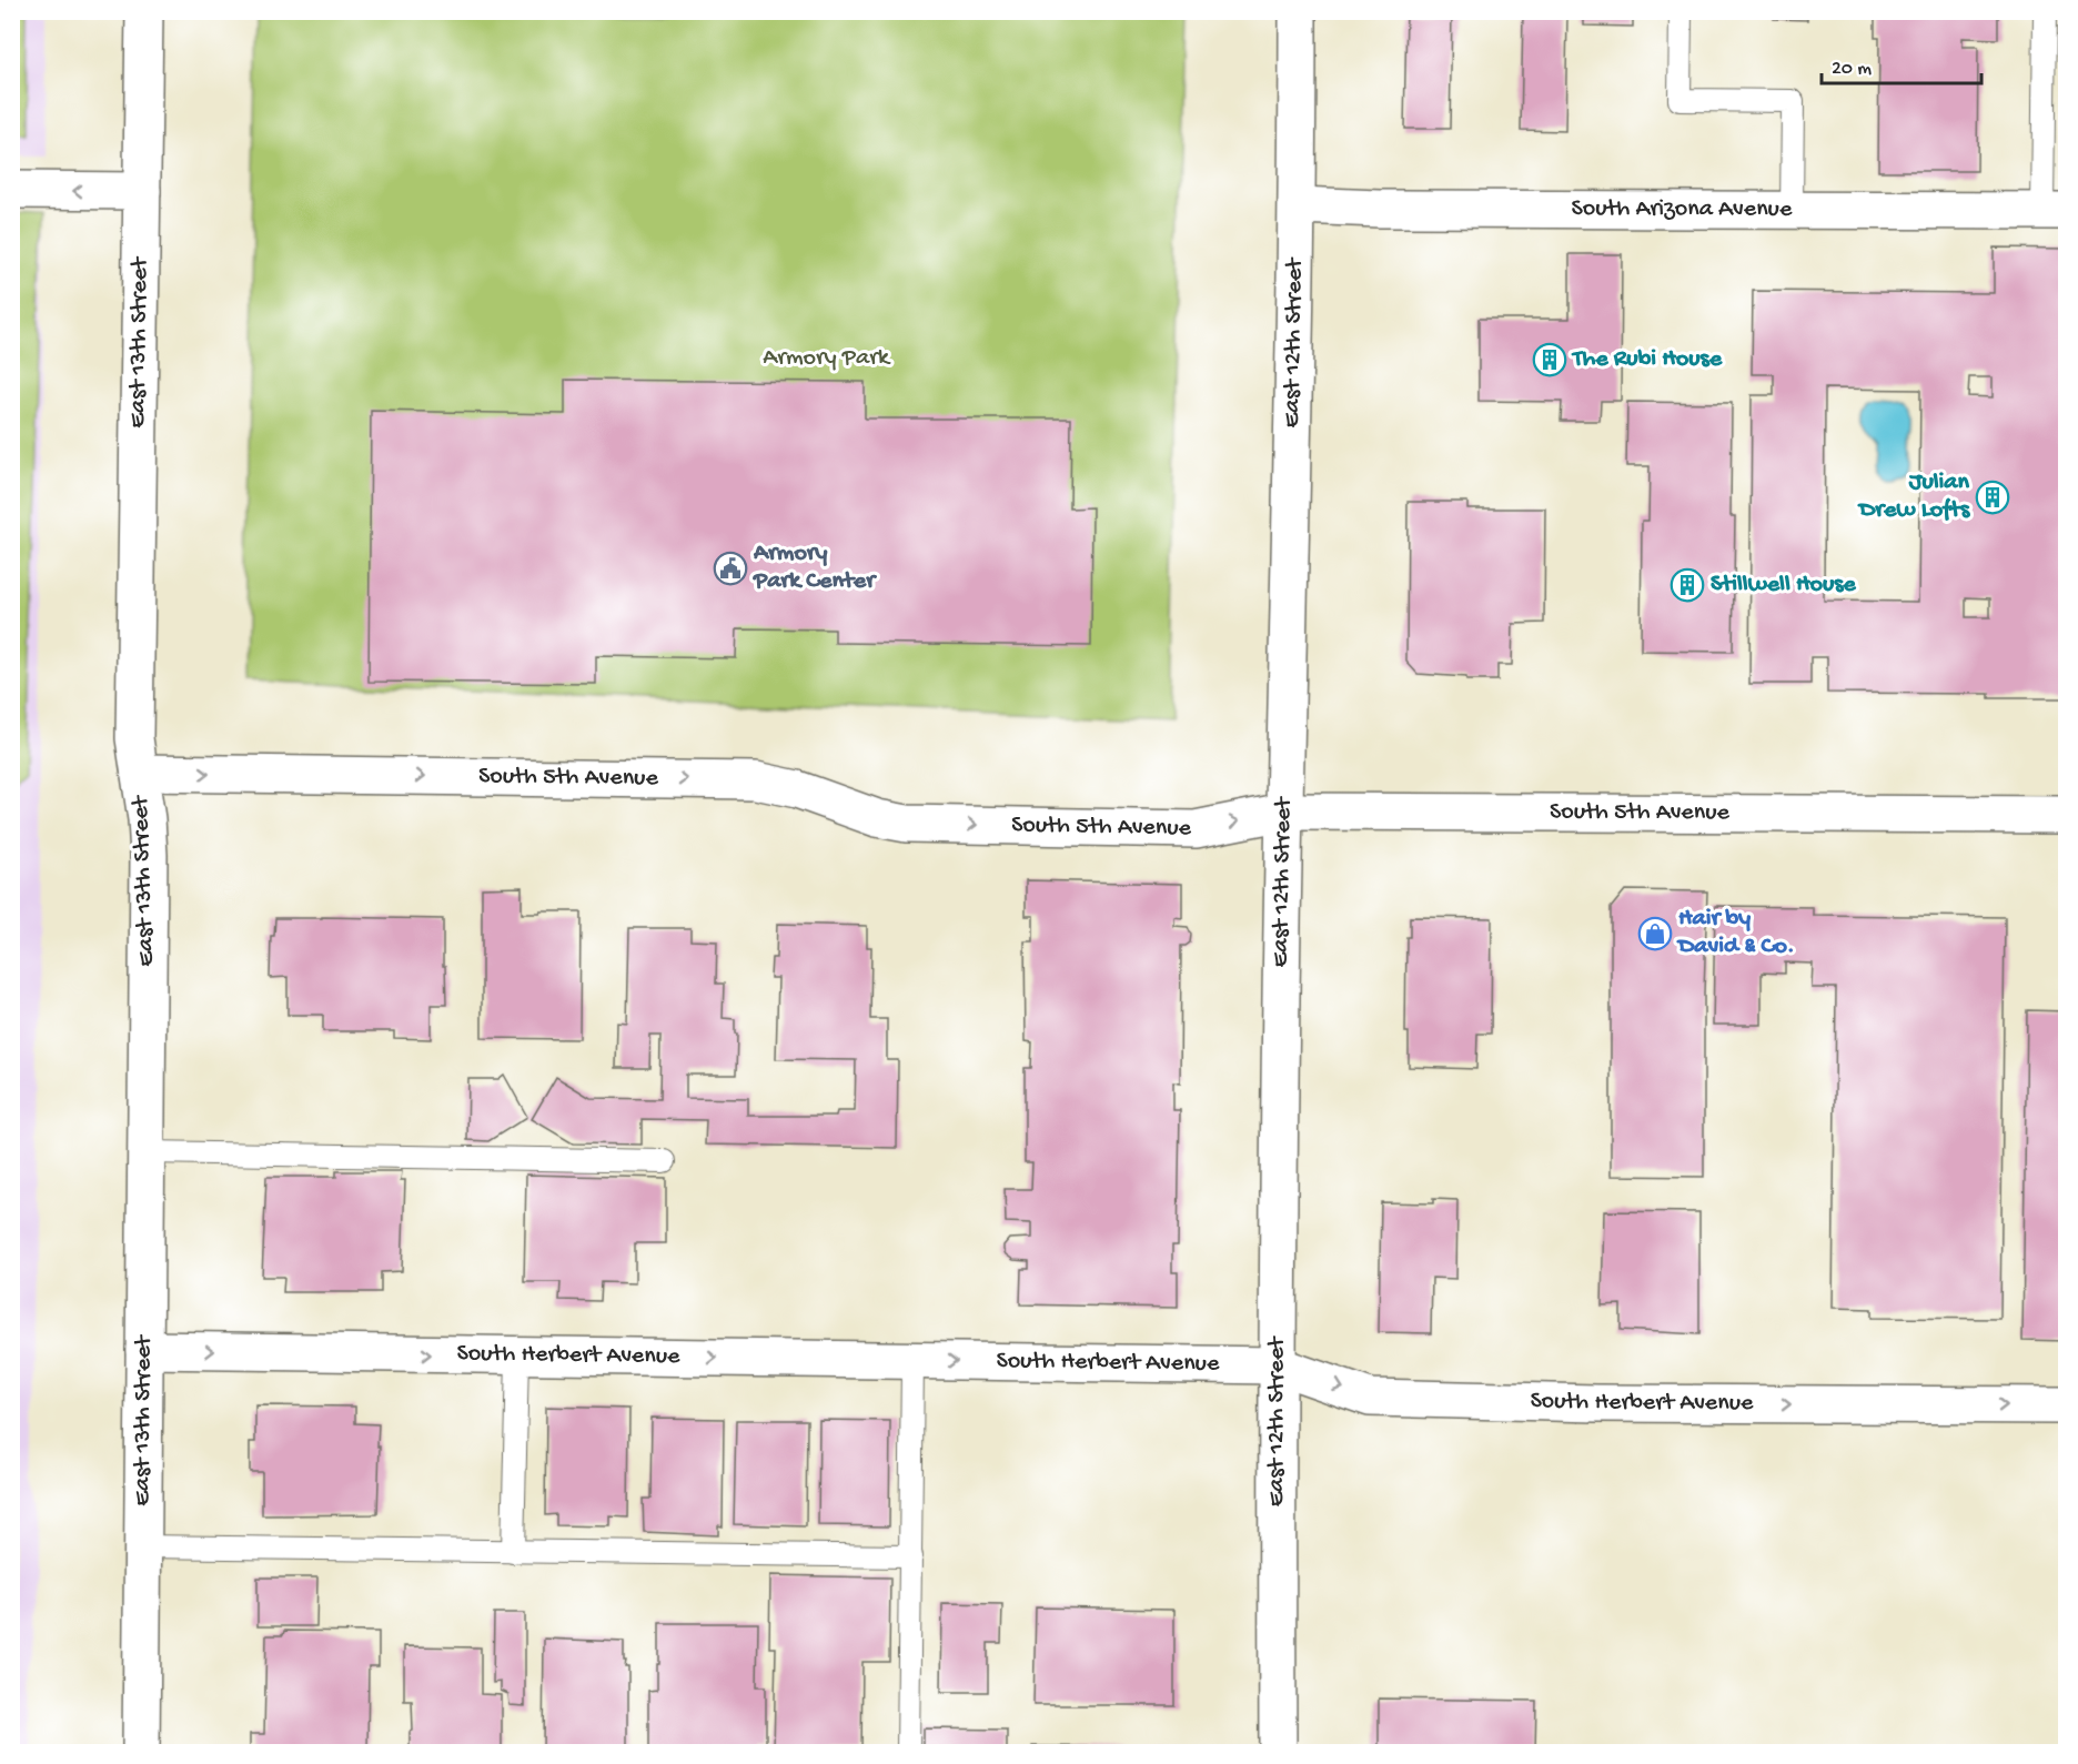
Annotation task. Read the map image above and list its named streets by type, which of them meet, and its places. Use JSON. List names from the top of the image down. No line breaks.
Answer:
{"streets":{"street":["South Arizona Avenue","East 13th Street","East 12th Street","South 5th Avenue","South Herbert Avenue"]},"crossings":[["South Arizona Avenue","East 12th Street"],["East 13th Street","South 5th Avenue"],["East 13th Street","South Herbert Avenue"],["East 12th Street","South 5th Avenue"],["East 12th Street","South Herbert Avenue"]],"one_way":["South 5th Avenue","South Herbert Avenue"],"parks":["Armory Park"],"places":{"building":["The Rubi House","Julian Drew Lofts","Stillwell House"],"public building":["Armory Park Center"],"shop":["Hair by David & Co."]},"scale_bar":"20 m"}
